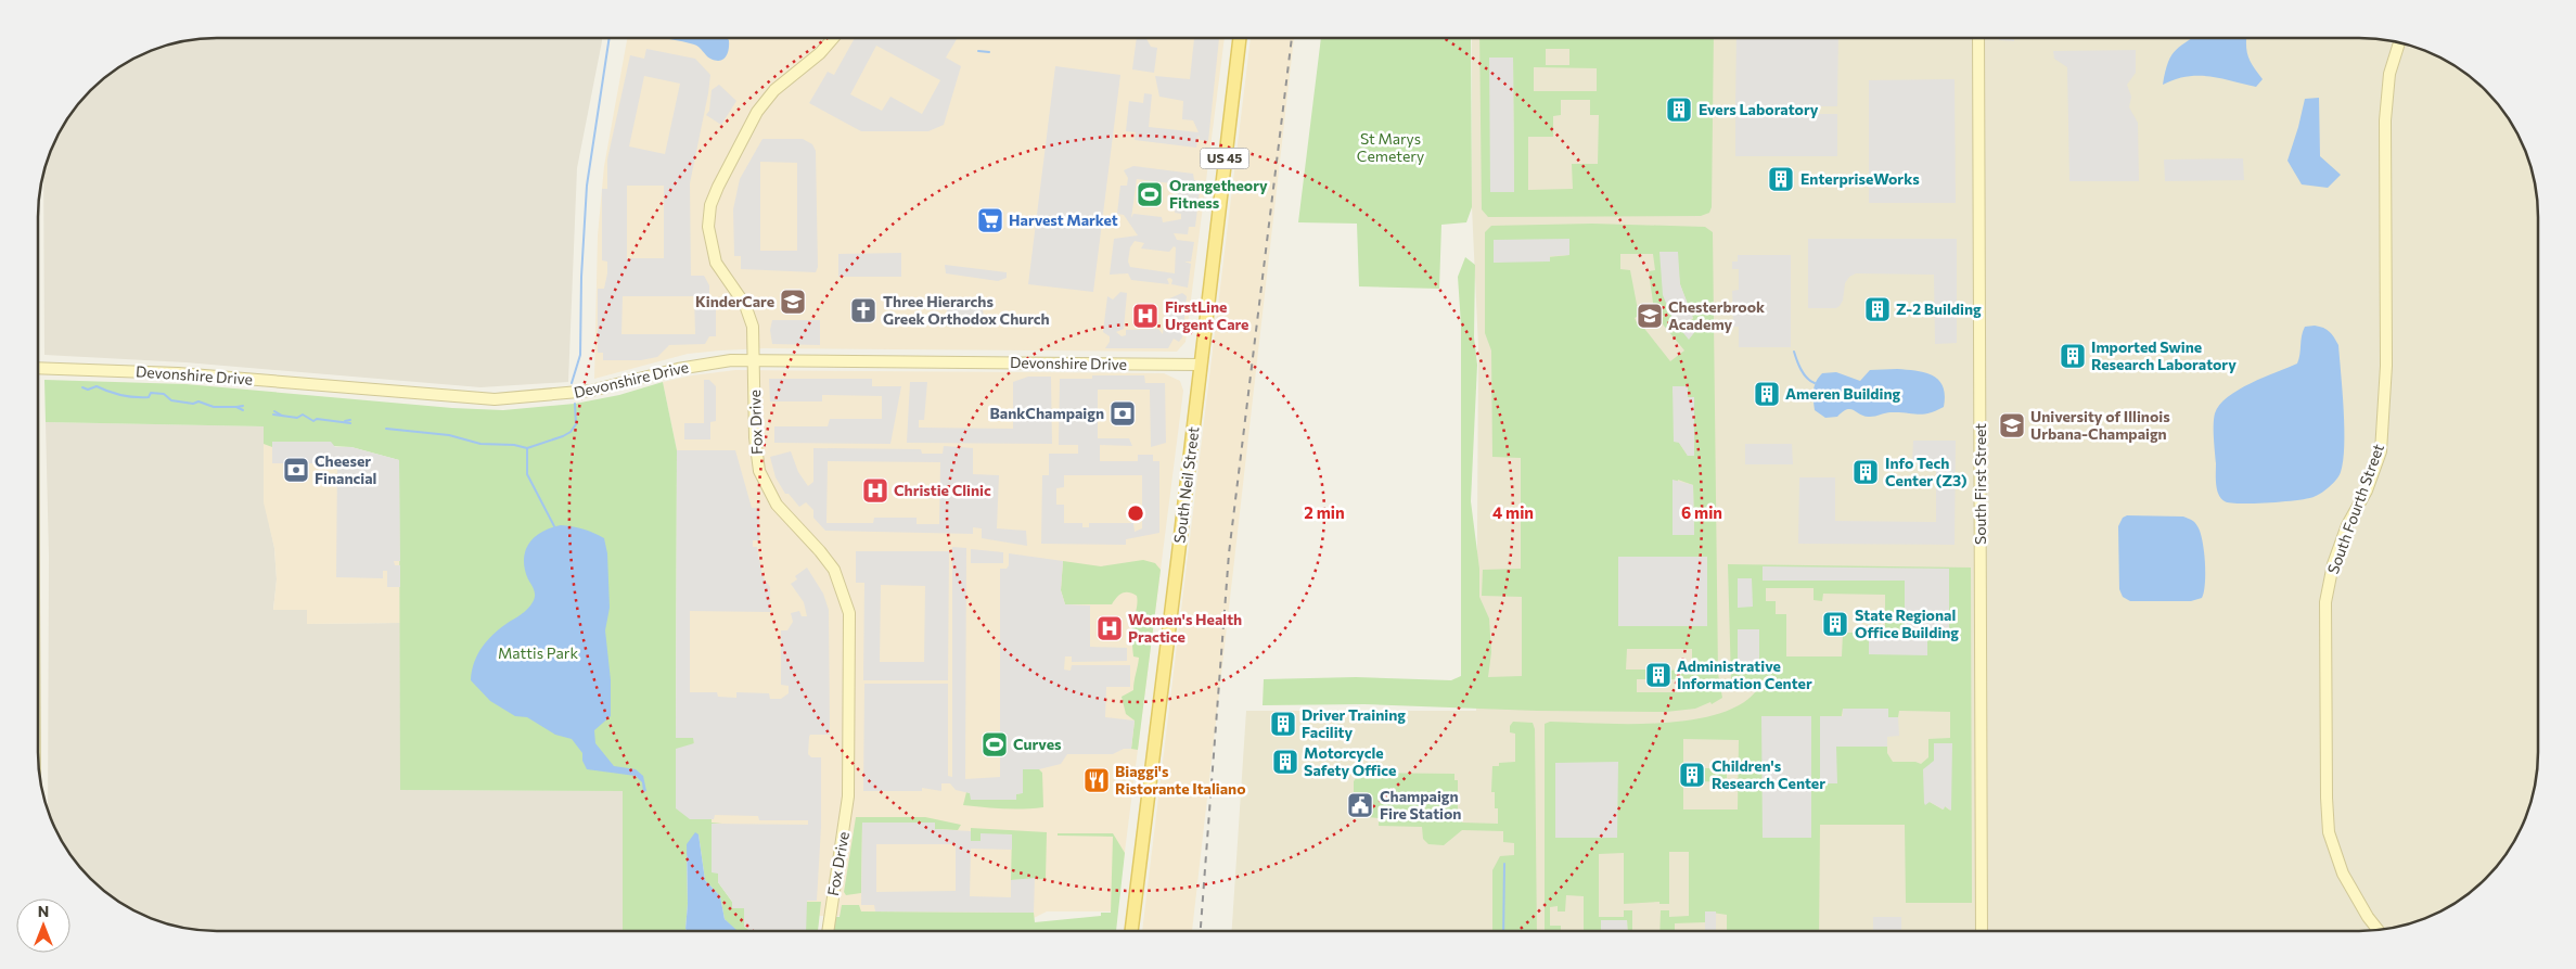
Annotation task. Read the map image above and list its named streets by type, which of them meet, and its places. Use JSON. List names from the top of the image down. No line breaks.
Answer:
{"streets":{"main road":["US 45","South Neil Street"],"street":["Devonshire Drive","Fox Drive","South First Street","South Fourth Street"]},"crossings":[["Devonshire Drive","Fox Drive"],["Devonshire Drive","South Neil Street"]],"parks":["St Marys Cemetery","Mattis Park"],"places":{"building":["Evers Laboratory","EnterpriseWorks","Z-2 Building","Imported Swine Research Laboratory","Ameren Building","Info Tech Center (Z3)","State Regional Office Building","Administrative Information Center","Driver Training Facility","Motorcycle Safety Office","Children's Research Center"],"sports":["Orangetheory Fitness","Curves"],"supermarket":["Harvest Market"],"school or university":["KinderCare","Chesterbrook Academy","University of Illinois Urbana-Champaign"],"church":["Three Hierarchs Greek Orthodox Church"],"hospital":["FirstLine Urgent Care","Christie Clinic","Women's Health Practice"],"bank":["BankChampaign","Cheeser Financial"],"restaurant":["Biaggi's Ristorante Italiano"],"public building":["Champaign Fire Station"]},"north":"top","rings":["2 min","4 min","6 min"]}
